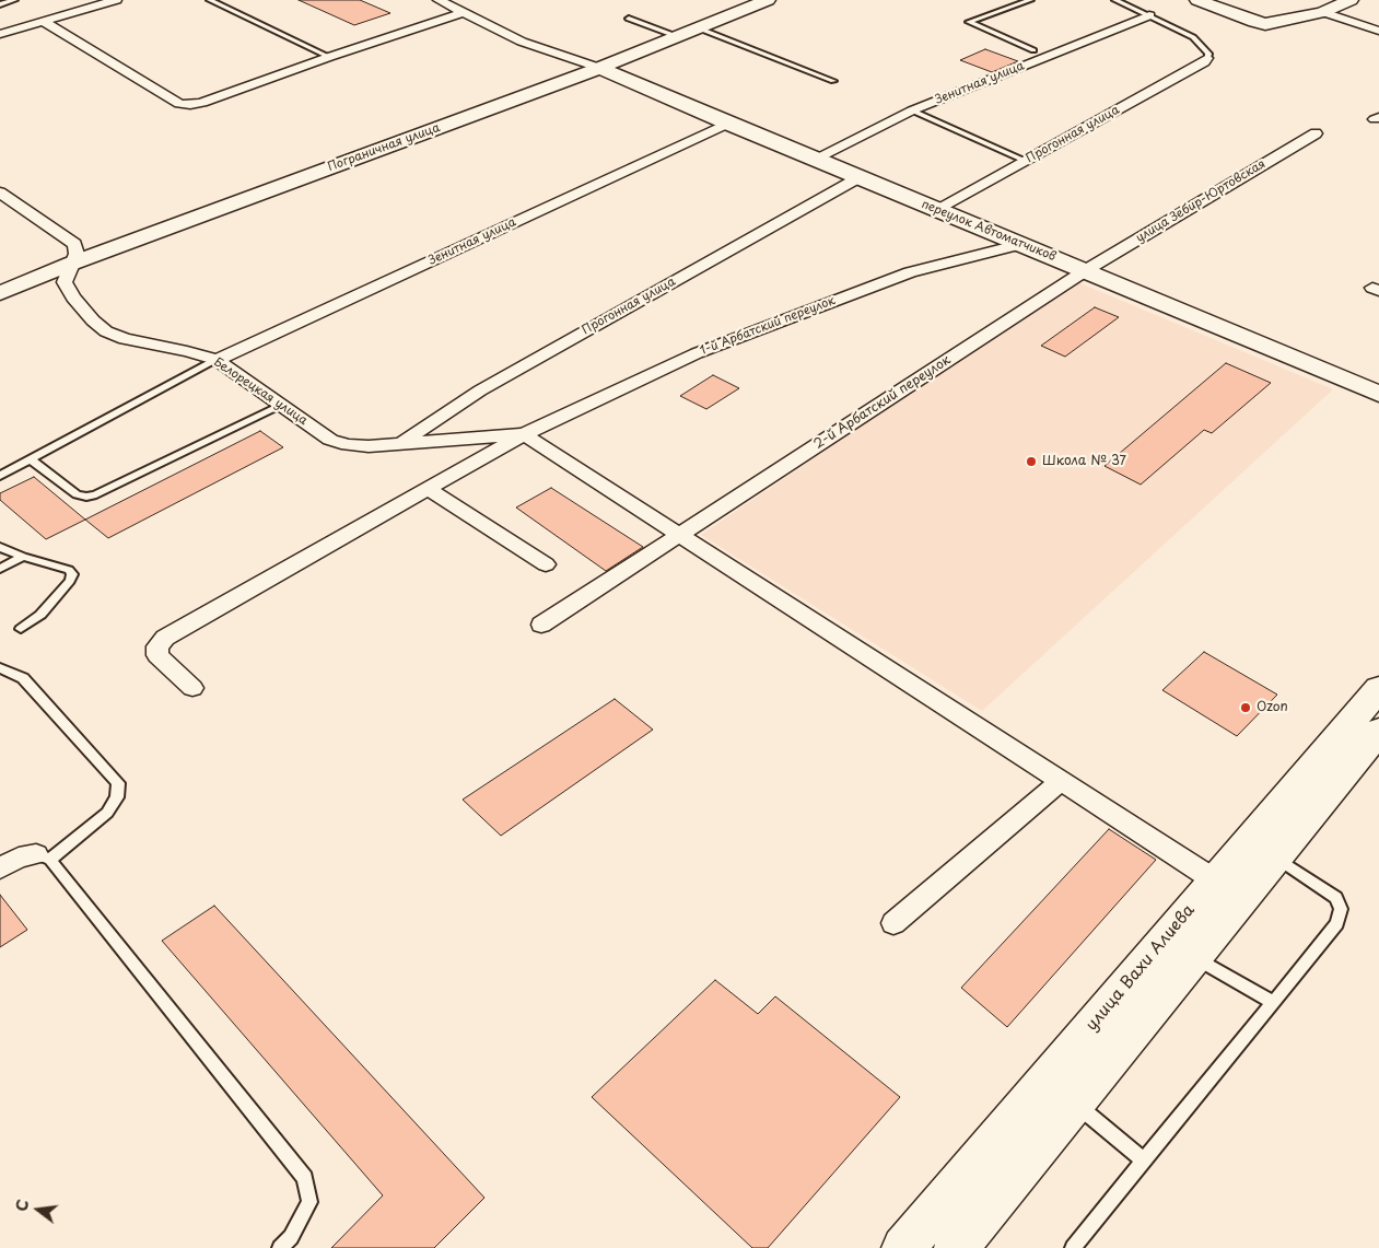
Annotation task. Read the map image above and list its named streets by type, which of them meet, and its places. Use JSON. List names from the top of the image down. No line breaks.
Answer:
{"streets":{"street":["Зенитная улица","Прогонная улица","Пограничная улица","улица Зебир-Юртовская","переулок Автоматчиков","1-й Арбатский переулок","Белорецкая улица","2-й Арбатский переулок","улица Вахи Алиева"]},"crossings":[["Зенитная улица","переулок Автоматчиков"],["Зенитная улица","Белорецкая улица"],["Прогонная улица","переулок Автоматчиков"],["Прогонная улица","Белорецкая улица"],["Пограничная улица","переулок Автоматчиков"],["Пограничная улица","Белорецкая улица"],["улица Зебир-Юртовская","переулок Автоматчиков"],["улица Зебир-Юртовская","2-й Арбатский переулок"],["переулок Автоматчиков","1-й Арбатский переулок"],["переулок Автоматчиков","2-й Арбатский переулок"]],"places":["Школа № 37","Ozon"],"north":"left"}
